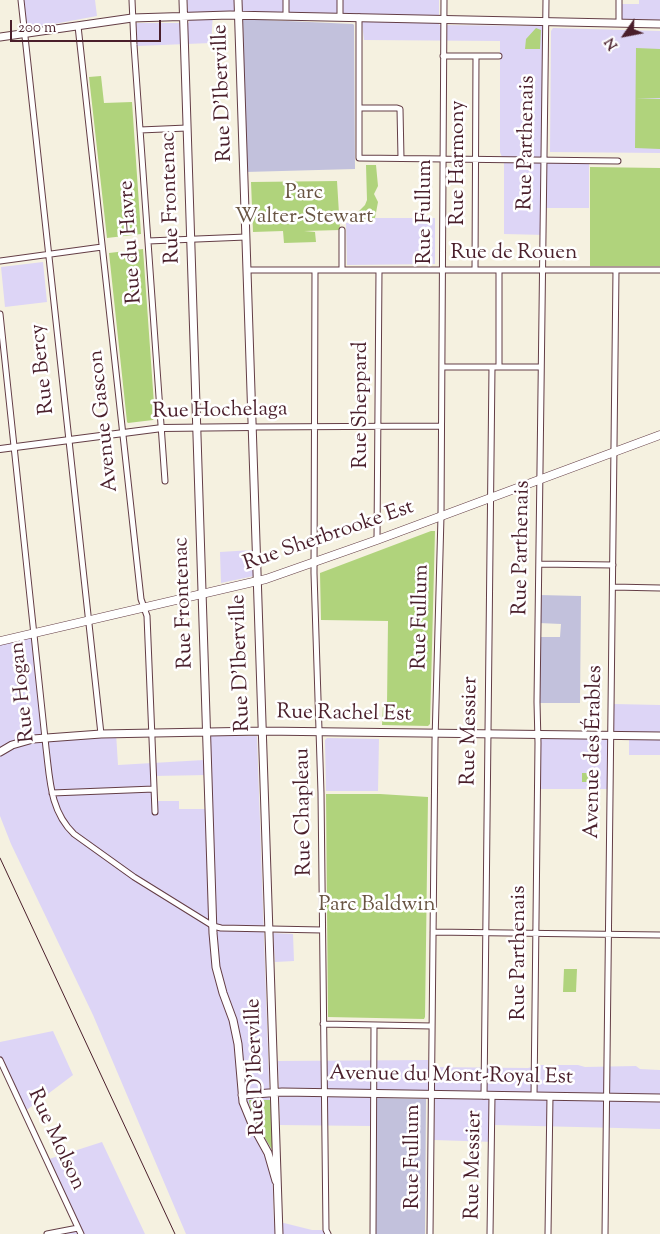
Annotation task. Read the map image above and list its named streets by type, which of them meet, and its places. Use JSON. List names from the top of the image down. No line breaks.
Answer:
{"streets":{"main road":["Rue D'Iberville","Rue Frontenac","Rue Sherbrooke Est","Rue Rachel Est","Avenue du Mont-Royal Est"],"street":["Rue Parthenais","Rue Harmony","Rue Fullum","Rue du Havre","Rue de Rouen","Rue Bercy","Rue Sheppard","Rue Hochelaga","Avenue Gascon","Rue Hogan","Rue Messier","Avenue des Érables","Rue Chapleau","Rue Molson"]},"crossings":[["Rue D'Iberville","Rue Frontenac"],["Rue D'Iberville","Rue de Rouen"],["Rue D'Iberville","Rue Hochelaga"],["Rue D'Iberville","Rue Sherbrooke Est"],["Rue D'Iberville","Rue Rachel Est"],["Rue D'Iberville","Avenue du Mont-Royal Est"],["Rue Parthenais","Rue de Rouen"],["Rue Parthenais","Rue Sherbrooke Est"],["Rue Parthenais","Rue Rachel Est"],["Rue Parthenais","Avenue du Mont-Royal Est"],["Rue Harmony","Rue de Rouen"],["Rue Frontenac","Rue Hochelaga"],["Rue Frontenac","Rue Sherbrooke Est"],["Rue Frontenac","Rue Hogan"],["Rue Frontenac","Rue Rachel Est"],["Rue Frontenac","Avenue du Mont-Royal Est"],["Rue Fullum","Rue de Rouen"],["Rue Fullum","Rue Hochelaga"],["Rue Fullum","Rue Sherbrooke Est"],["Rue Fullum","Rue Rachel Est"],["Rue Fullum","Avenue du Mont-Royal Est"],["Rue du Havre","Rue Hochelaga"],["Rue de Rouen","Rue Sheppard"],["Rue de Rouen","Avenue des Érables"],["Rue de Rouen","Rue Chapleau"],["Rue Bercy","Rue Hochelaga"],["Rue Bercy","Rue Sherbrooke Est"],["Rue Bercy","Rue Rachel Est"],["Rue Sheppard","Rue Hochelaga"],["Rue Sheppard","Rue Sherbrooke Est"],["Rue Hochelaga","Avenue Gascon"],["Rue Hochelaga","Rue Hogan"],["Rue Hochelaga","Rue Chapleau"],["Avenue Gascon","Rue Sherbrooke Est"],["Avenue Gascon","Rue Rachel Est"],["Rue Sherbrooke Est","Rue Hogan"],["Rue Sherbrooke Est","Rue Messier"],["Rue Sherbrooke Est","Avenue des Érables"],["Rue Sherbrooke Est","Rue Chapleau"],["Rue Hogan","Rue Rachel Est"],["Rue Rachel Est","Rue Messier"],["Rue Rachel Est","Avenue des Érables"],["Rue Rachel Est","Rue Chapleau"],["Rue Messier","Avenue du Mont-Royal Est"],["Avenue des Érables","Avenue du Mont-Royal Est"],["Rue Chapleau","Avenue du Mont-Royal Est"]],"parks":["Parc Walter-Stewart","Parc Baldwin"],"scale_bar":"200 m","north":"bottom left"}
